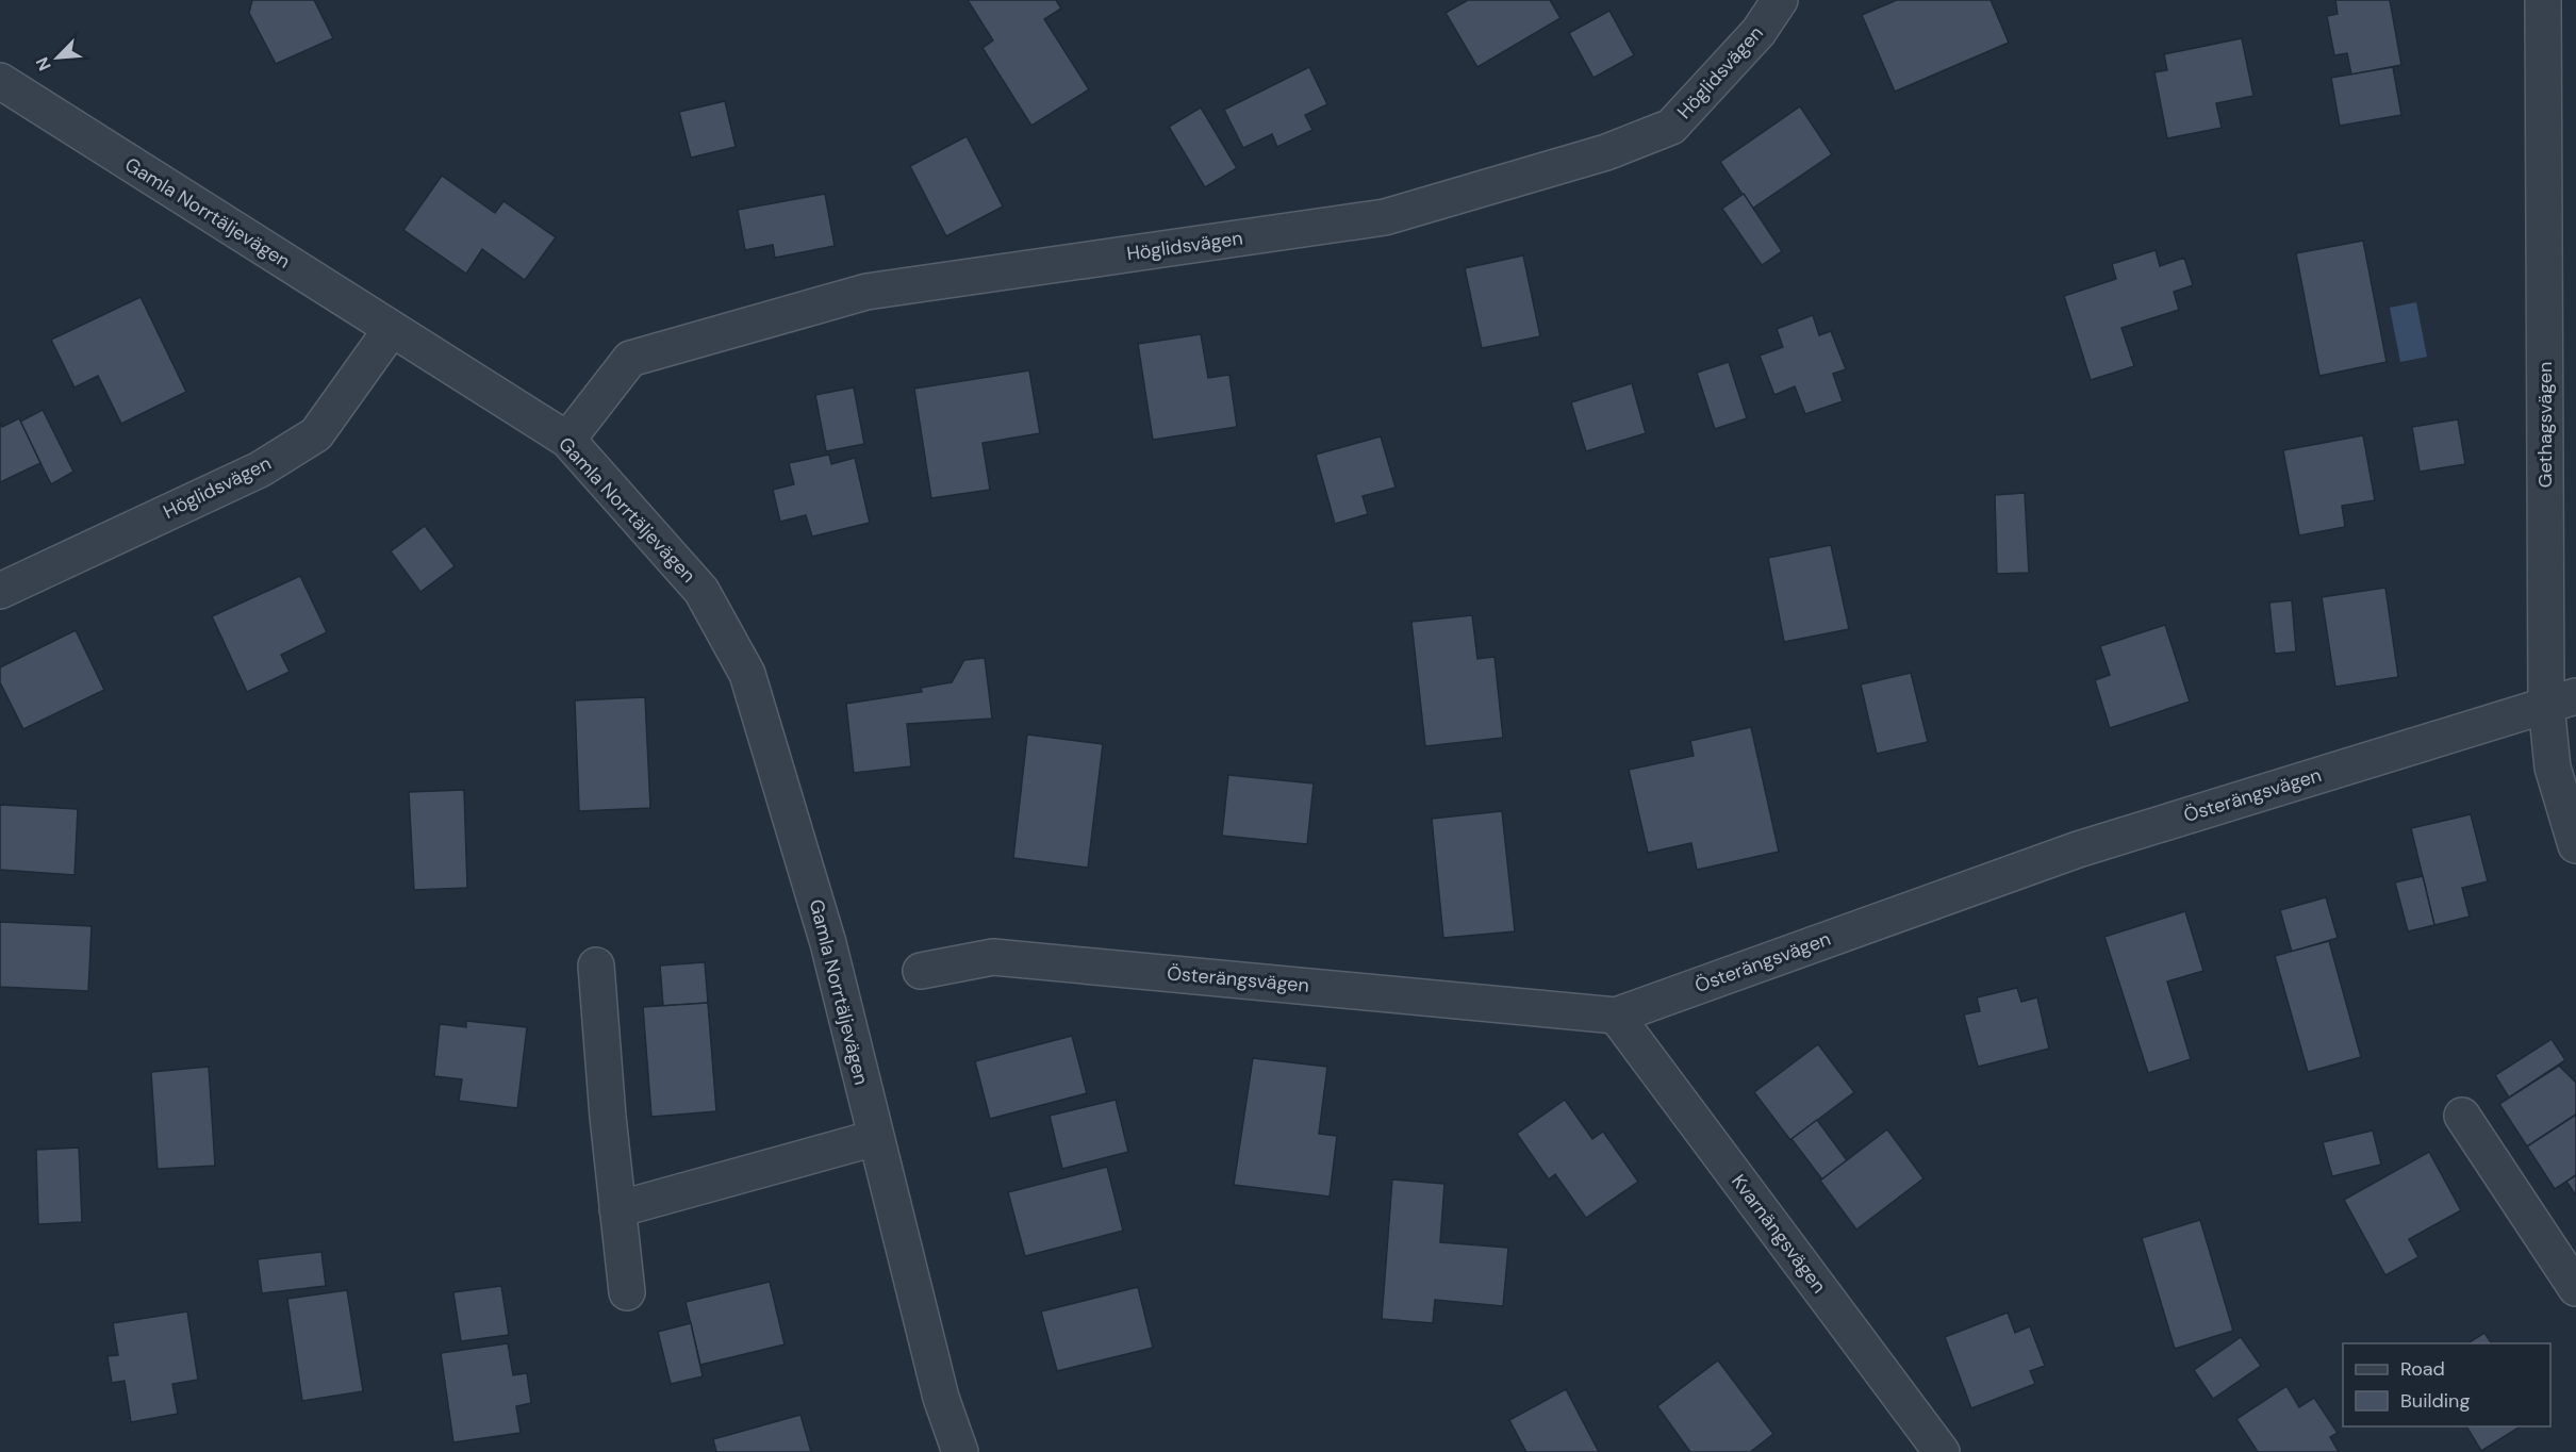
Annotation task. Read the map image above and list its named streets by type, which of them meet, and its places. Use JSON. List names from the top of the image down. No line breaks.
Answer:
{"streets":{"street":["Höglidsvägen","Gamla Norrtäljevägen","Gethagsvägen","Österängsvägen","Kvarnängsvägen"]},"crossings":[["Höglidsvägen","Gamla Norrtäljevägen"],["Gethagsvägen","Österängsvägen"],["Österängsvägen","Kvarnängsvägen"]],"legend":["Road","Building"],"north":"bottom left"}
